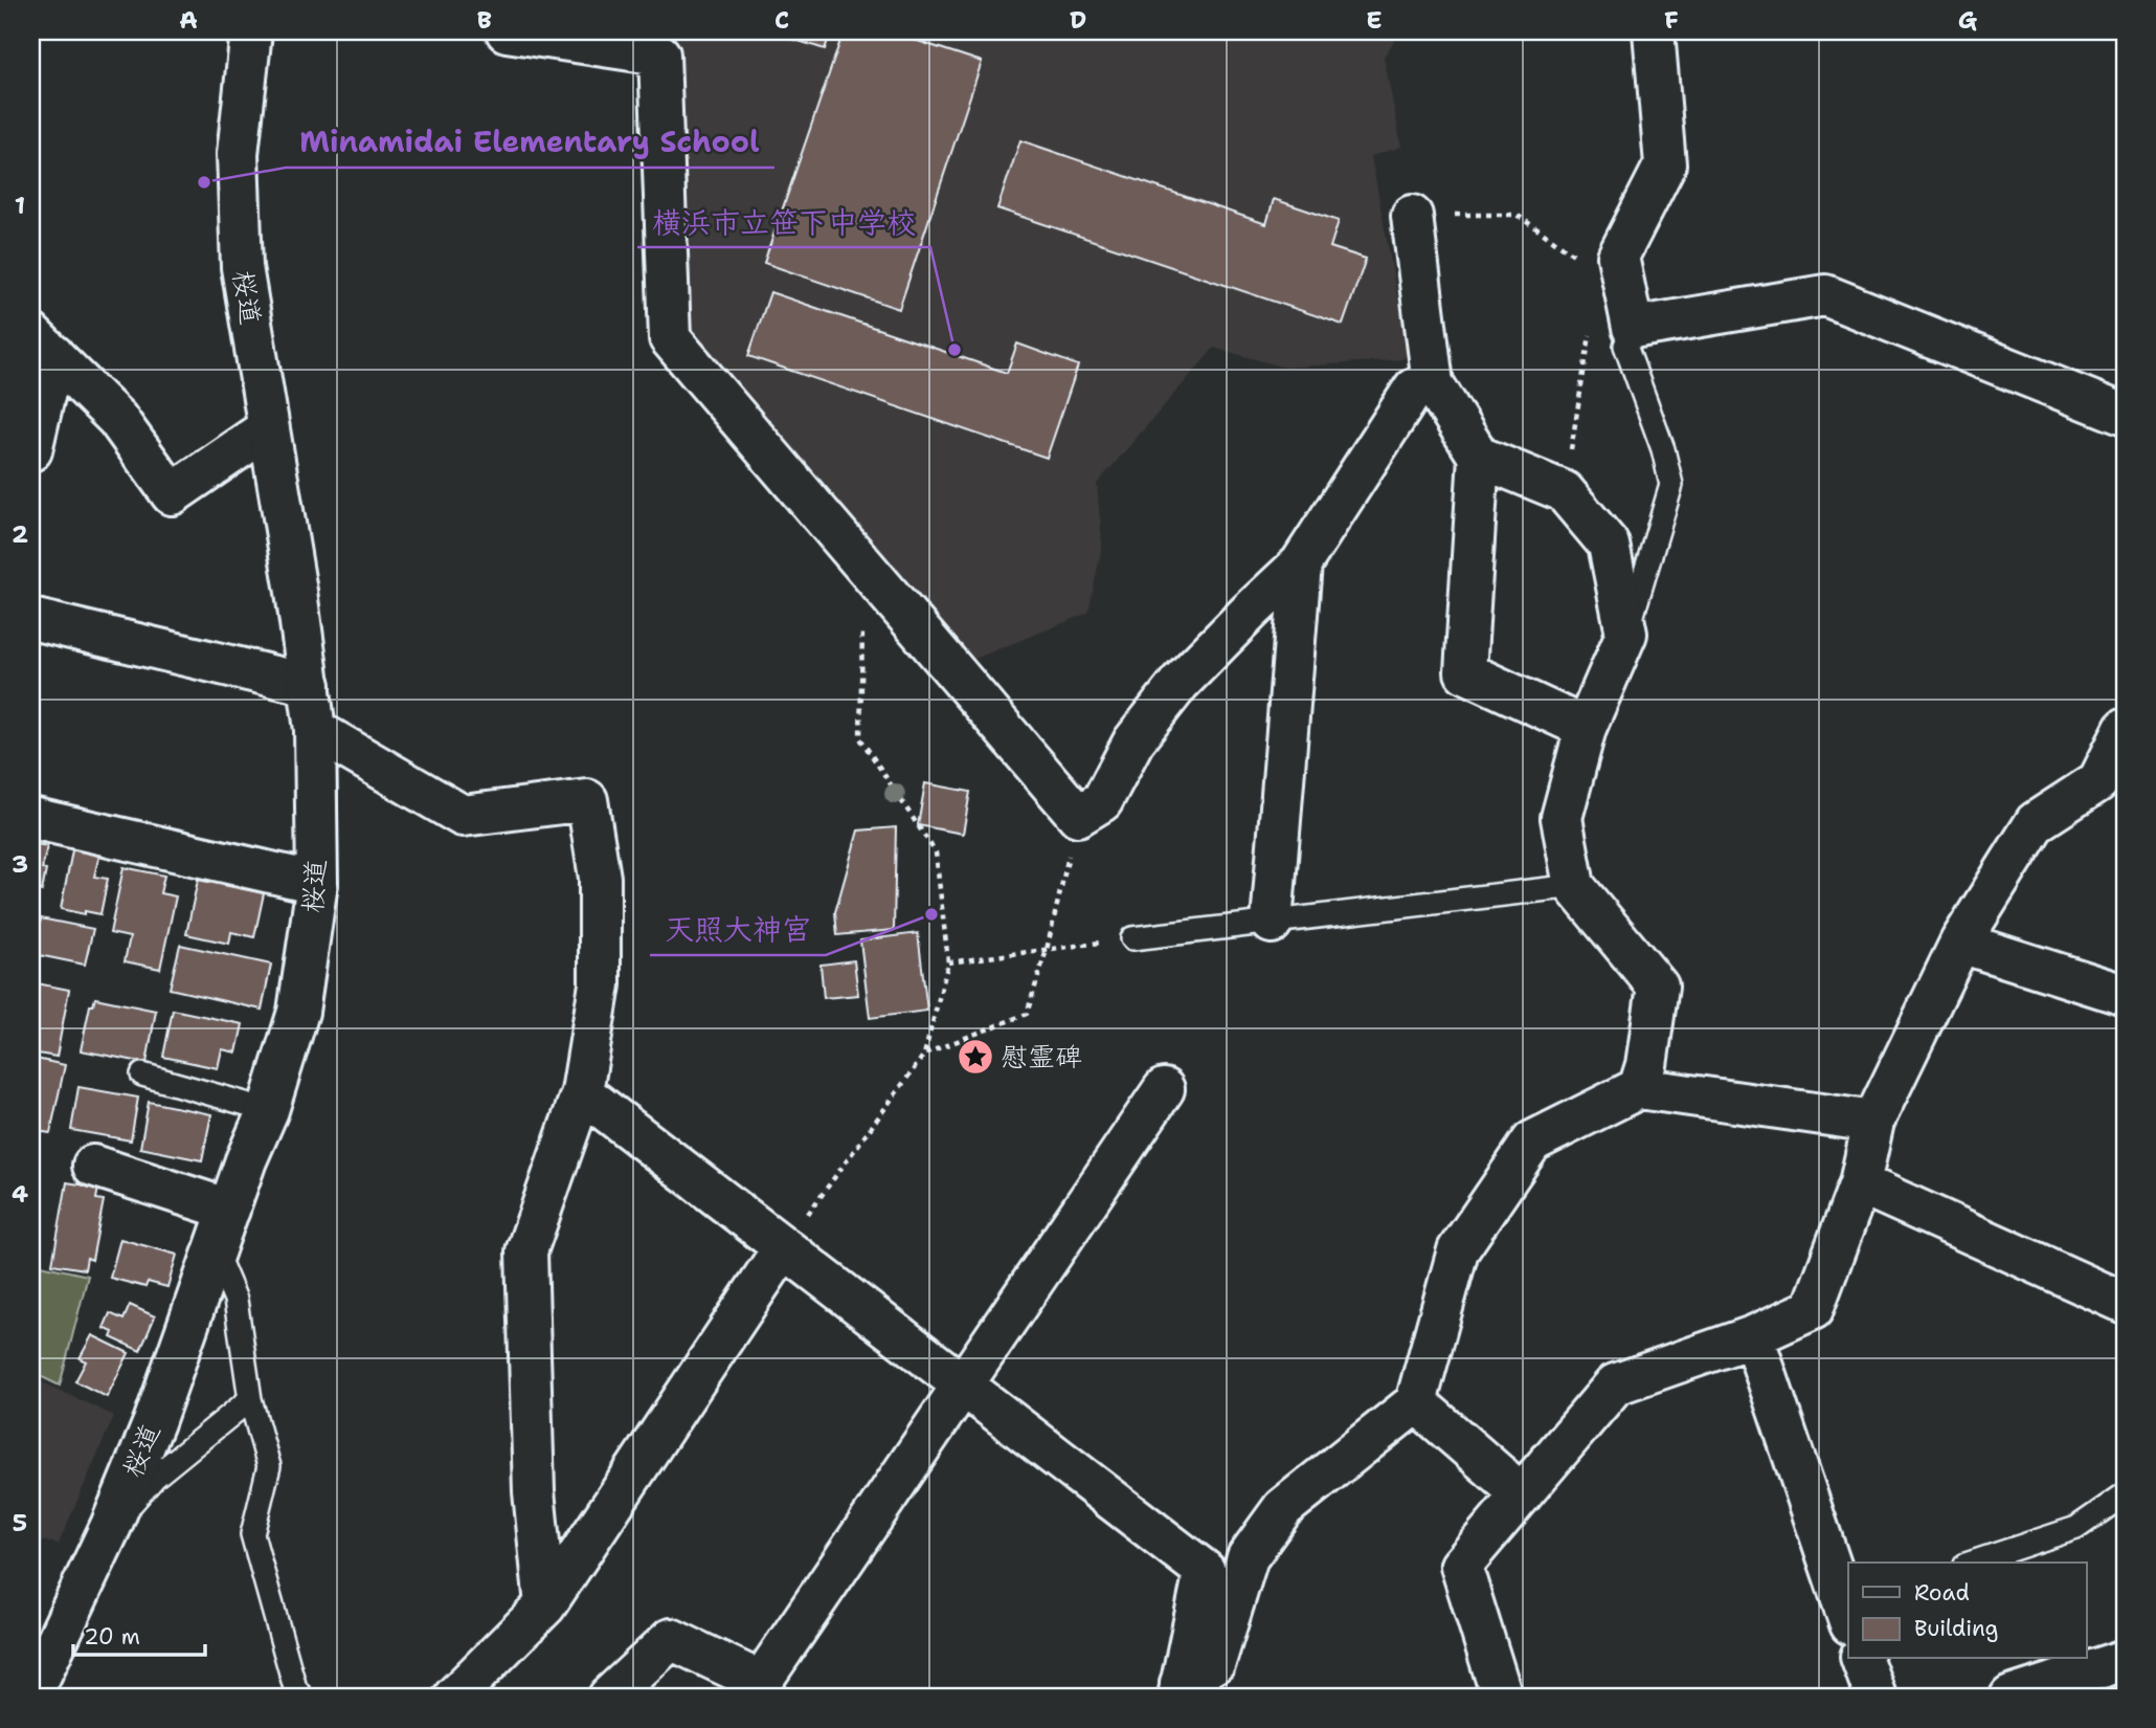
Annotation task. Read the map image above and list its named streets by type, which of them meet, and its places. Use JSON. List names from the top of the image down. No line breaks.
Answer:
{"streets":{"street":["桜道"]},"places":{"other":["Minamidai Elementary School","横浜市立笹下中学校","天照大神宮"],"place":["慰霊碑"]},"legend":["Road","Building"],"scale_bar":"20 m","grid":{"columns":["A","B","C","D","E","F","G"],"rows":["1","2","3","4","5"]}}
